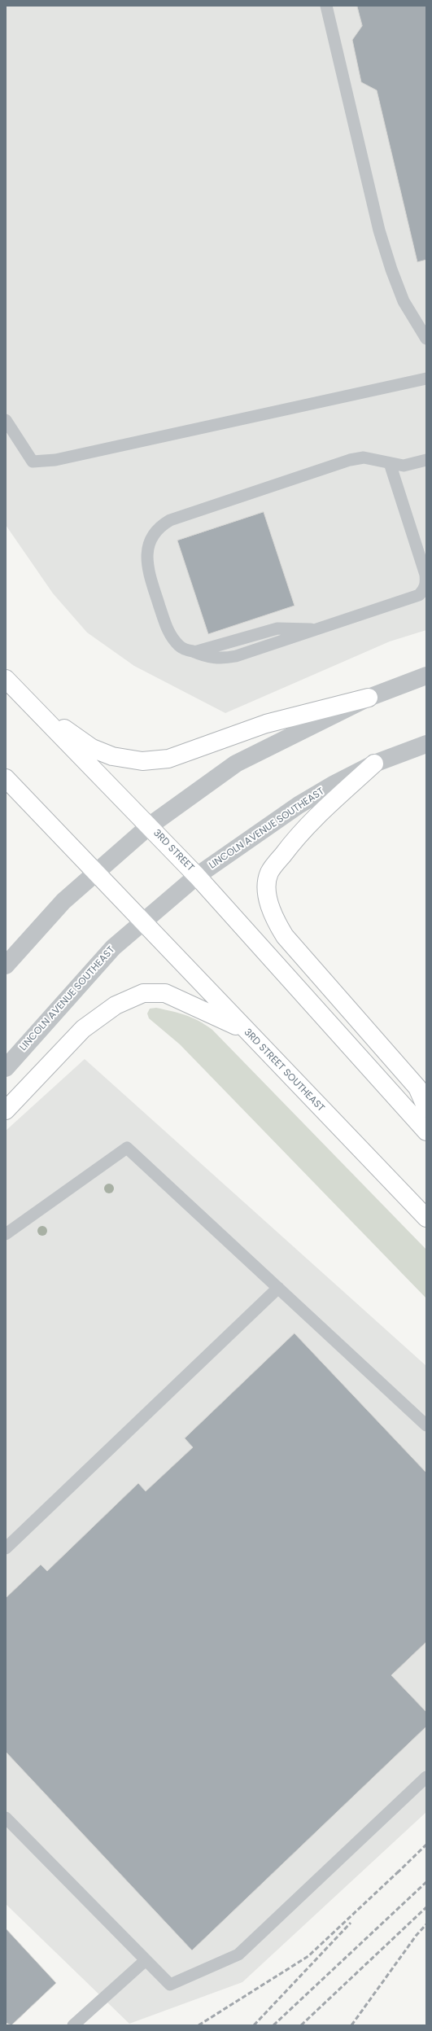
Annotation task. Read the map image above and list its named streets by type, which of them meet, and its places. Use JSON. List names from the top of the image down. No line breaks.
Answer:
{"streets":{"highway":["3RD STREET","3RD STREET SOUTHEAST"],"street":["LINCOLN AVENUE SOUTHEAST"]},"crossings":[["LINCOLN AVENUE SOUTHEAST","3RD STREET"],["LINCOLN AVENUE SOUTHEAST","3RD STREET SOUTHEAST"]]}
